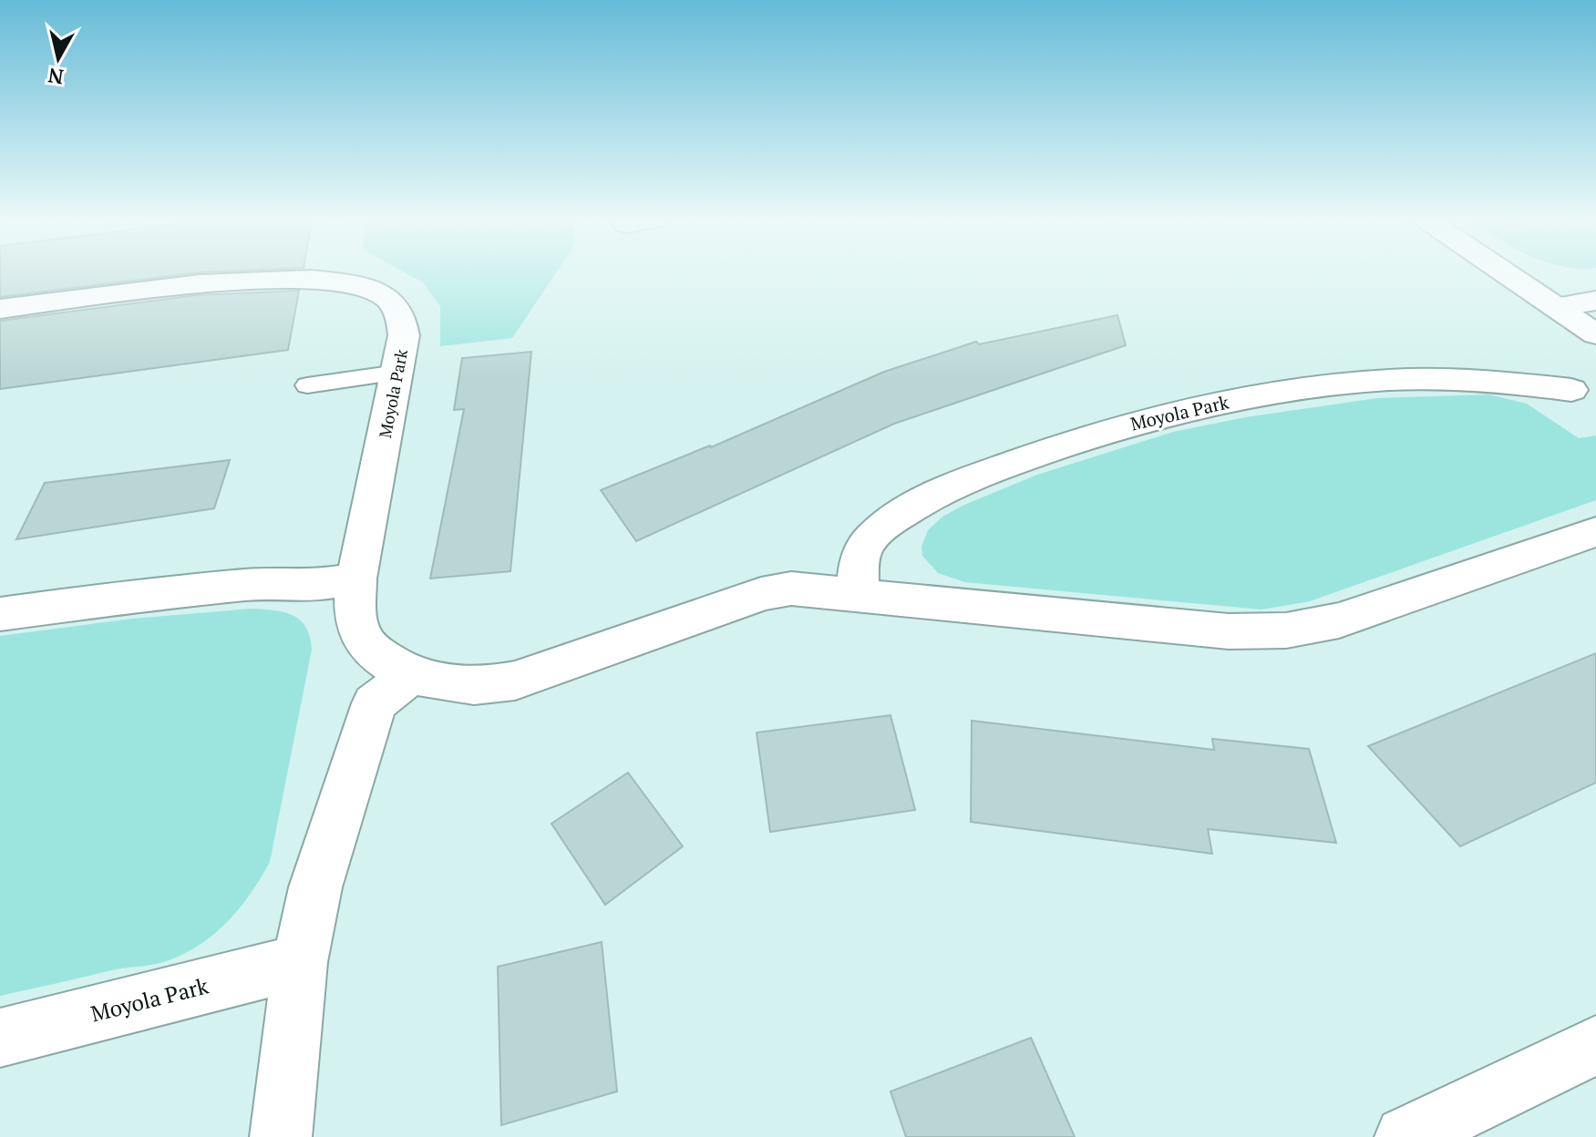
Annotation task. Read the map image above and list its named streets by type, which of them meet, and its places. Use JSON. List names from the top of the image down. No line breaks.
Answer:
{"streets":{"street":["Moyola Park"]},"north":"bottom"}
